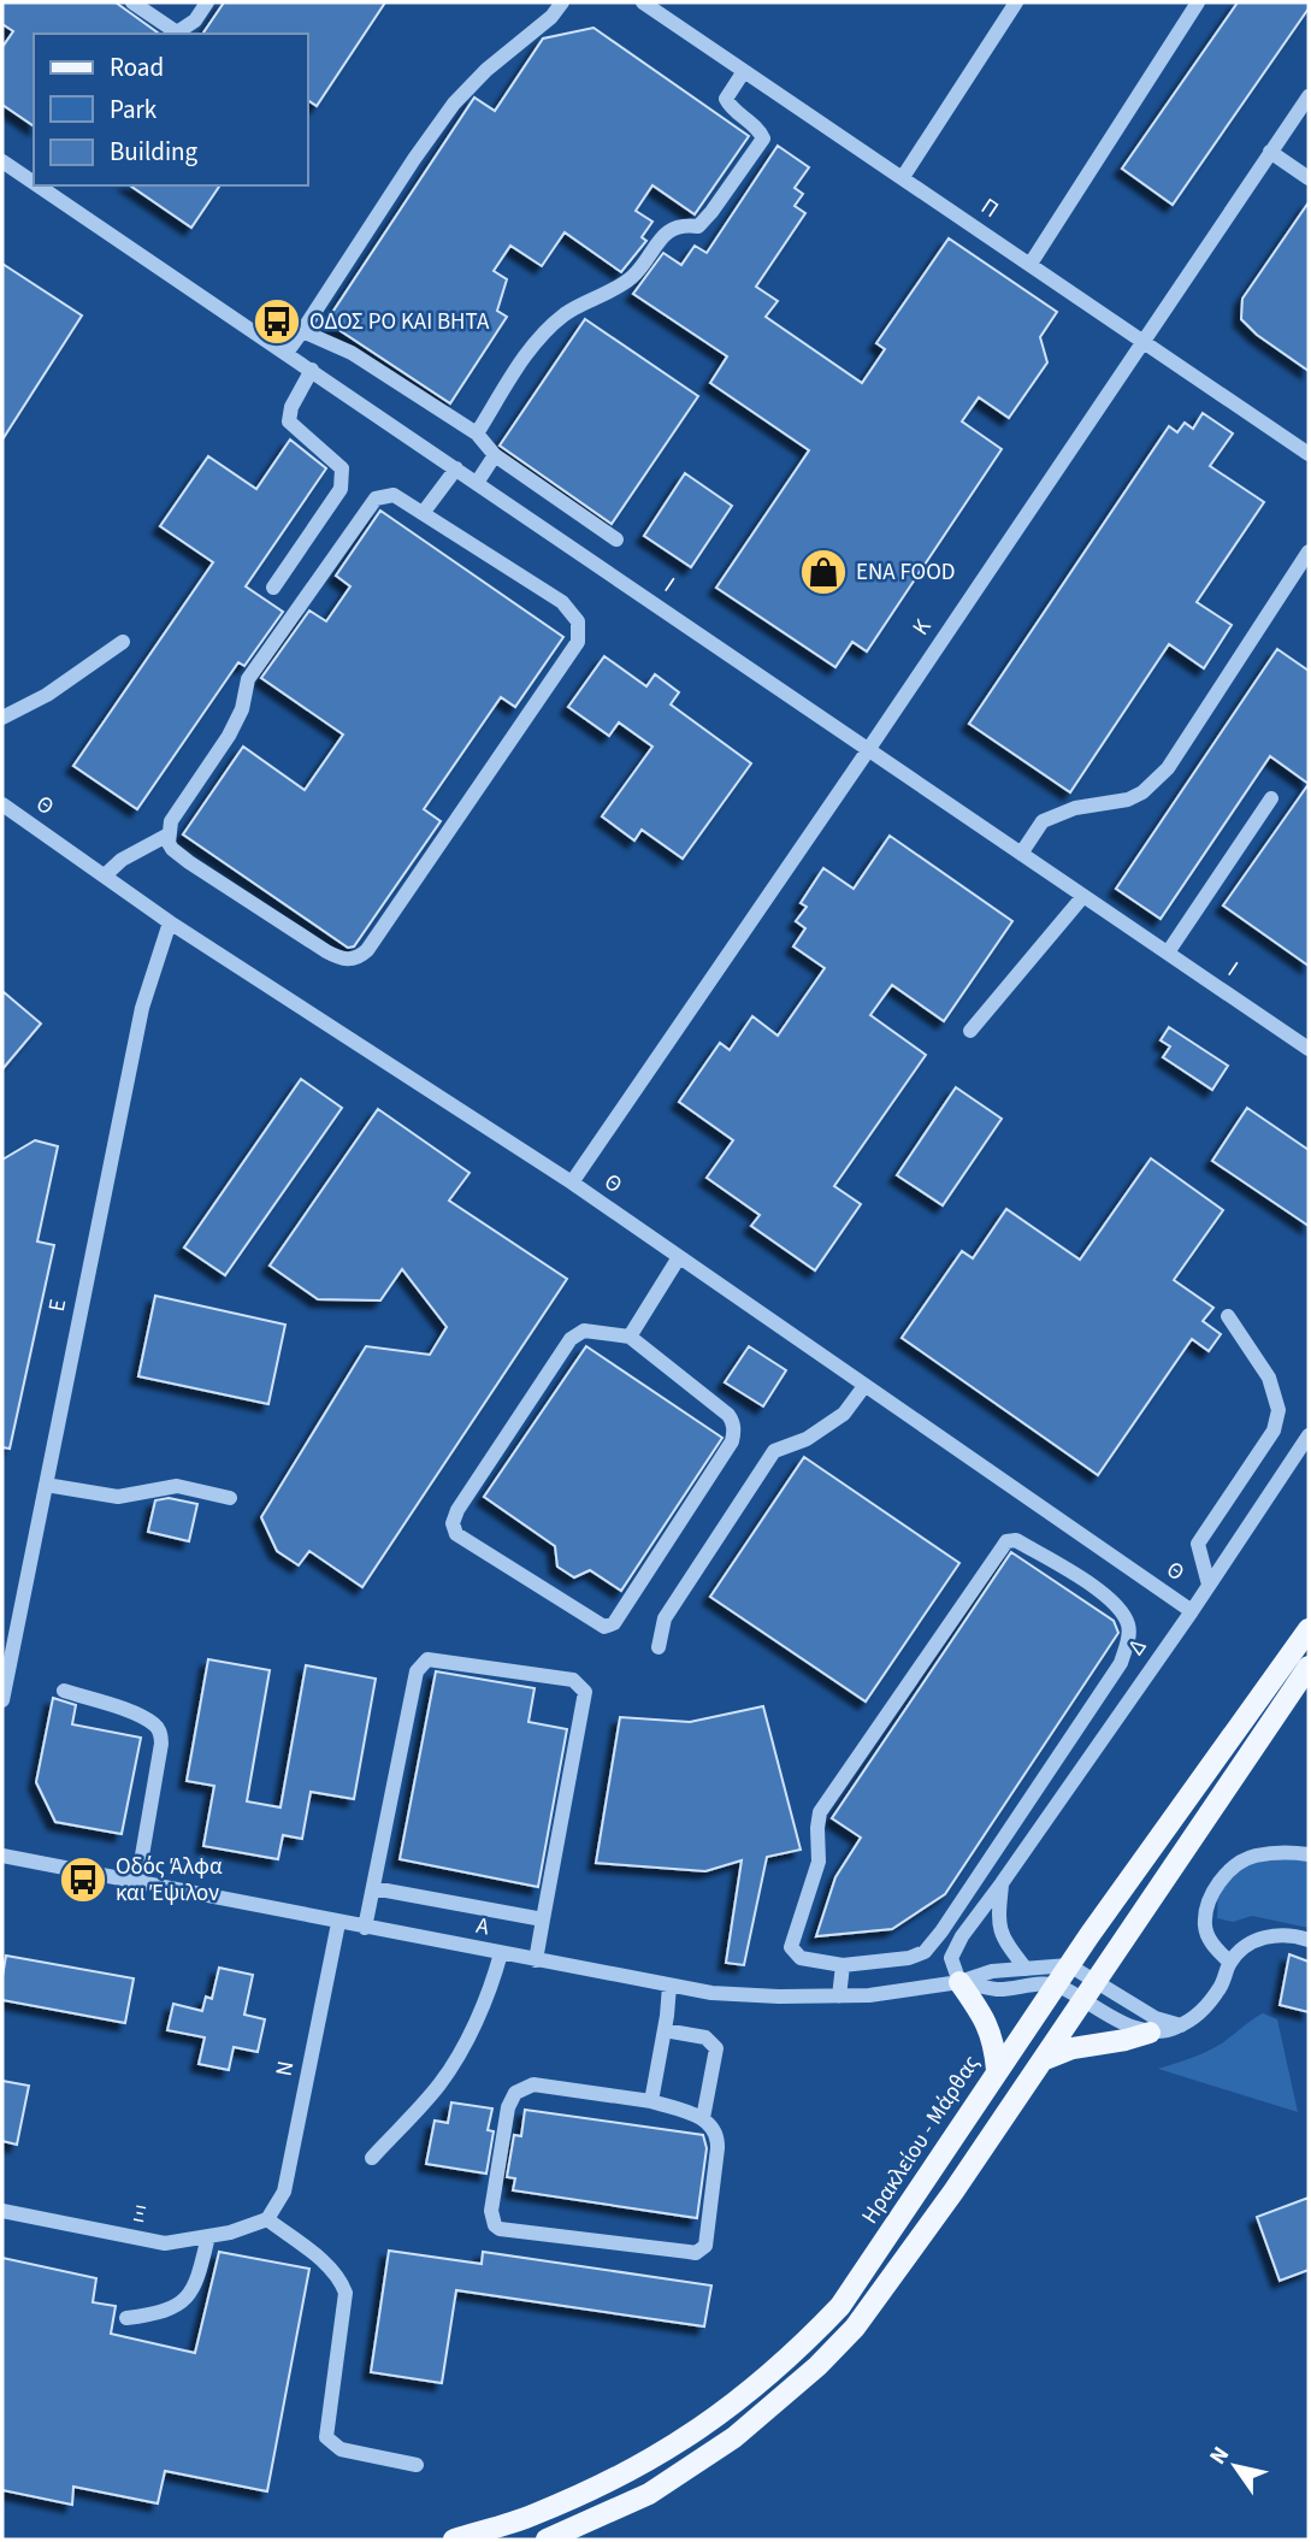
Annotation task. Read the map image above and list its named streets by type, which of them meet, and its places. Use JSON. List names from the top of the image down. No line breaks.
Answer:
{"streets":{"main road":["Ηρακλείου - Μάρθας"],"street":["Π","Ι","Κ","Θ","Ε","Δ","Α","Ν","Ξ"]},"crossings":[["Π","Κ"],["Ι","Κ"],["Κ","Θ"],["Θ","Ε"],["Θ","Δ"],["Δ","Α"],["Α","Ν"],["Α","Ηρακλείου - Μάρθας"],["Ν","Ξ"]],"places":{"bus stop":["ΟΔΟΣ ΡΟ ΚΑΙ ΒΗΤΑ","Οδός Άλφα και Έψιλον"],"shop":["ENA FOOD"]},"legend":["Road","Park","Building"],"north":"top left"}
